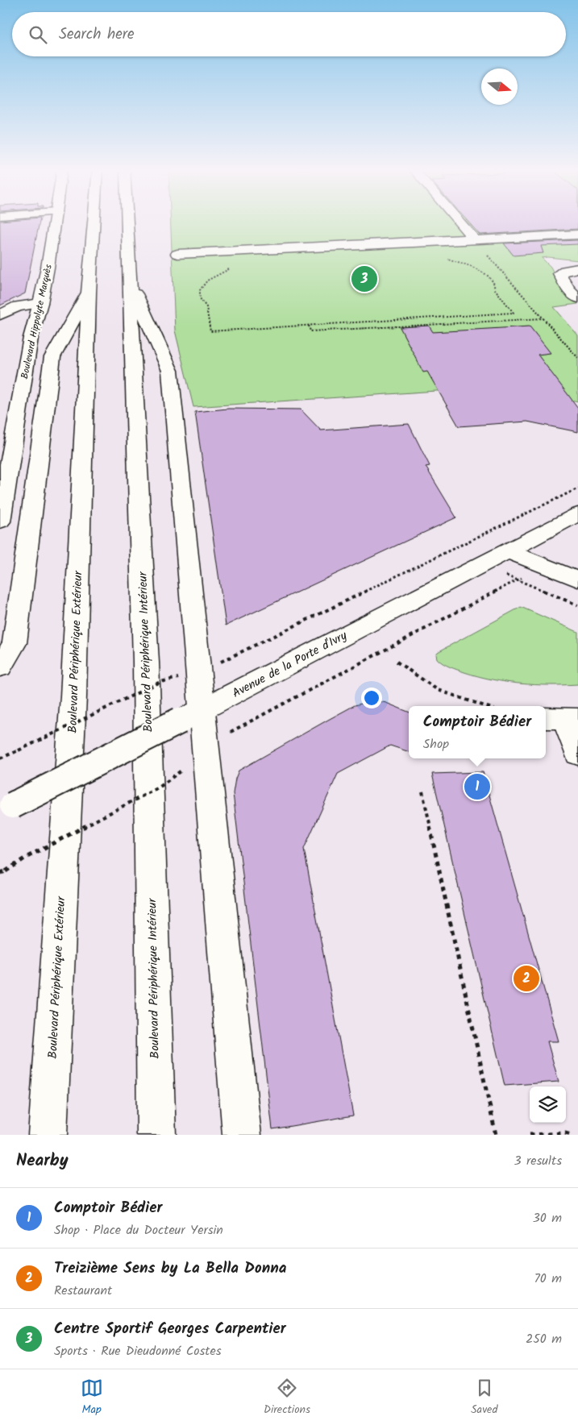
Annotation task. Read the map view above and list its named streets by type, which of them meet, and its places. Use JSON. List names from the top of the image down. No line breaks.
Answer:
{"streets":{"main road":["Boulevard Hippolyte Marquès","Boulevard Périphérique Extérieur","Boulevard Périphérique Intérieur","Avenue de la Porte d'Ivry"]},"north":"right","page":{"search":"Search here","pins":["3","1","2"],"popup":["Comptoir Bédier","Shop"],"heading":["Nearby","3 results"],"list":[{"mark":"1","name":"Comptoir Bédier","note":"Shop · Place du Docteur Yersin","value":"30 m"},{"mark":"2","name":"Treizième Sens by La Bella Donna","note":"Restaurant","value":"70 m"},{"mark":"3","name":"Centre Sportif Georges Carpentier","note":"Sports · Rue Dieudonné Costes","value":"250 m"}],"nav":["Map","Directions","Saved"]}}
